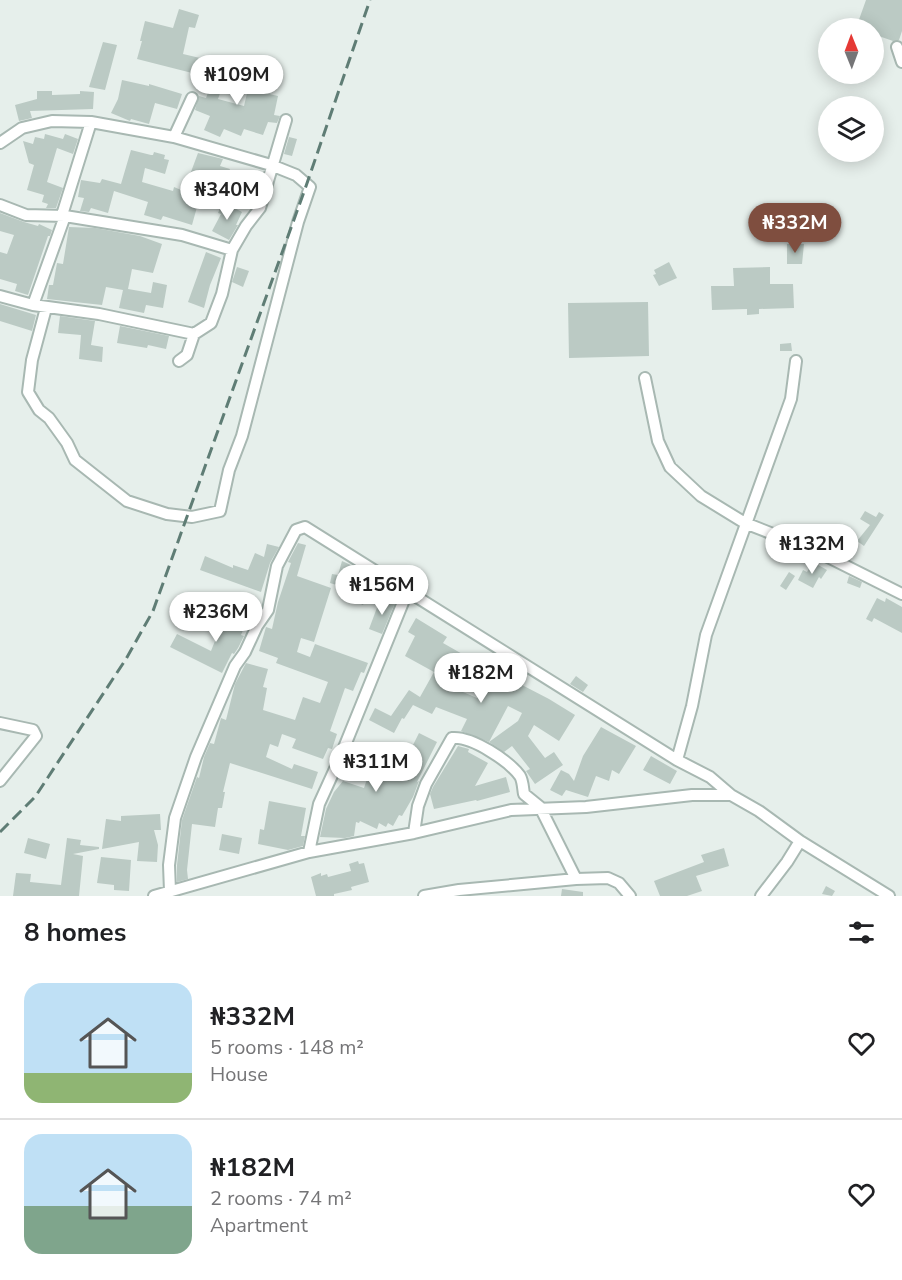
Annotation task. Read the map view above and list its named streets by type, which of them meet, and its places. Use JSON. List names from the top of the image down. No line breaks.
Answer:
{"north":"top","page":{"price":["₦109M","₦340M","₦332M","₦132M","₦156M","₦236M","₦182M","₦311M"],"heading":"8 homes","list":[{"name":"₦332M","note":"5 rooms · 148 m² · House"},{"name":"₦182M","note":"2 rooms · 74 m² · Apartment"}]}}
